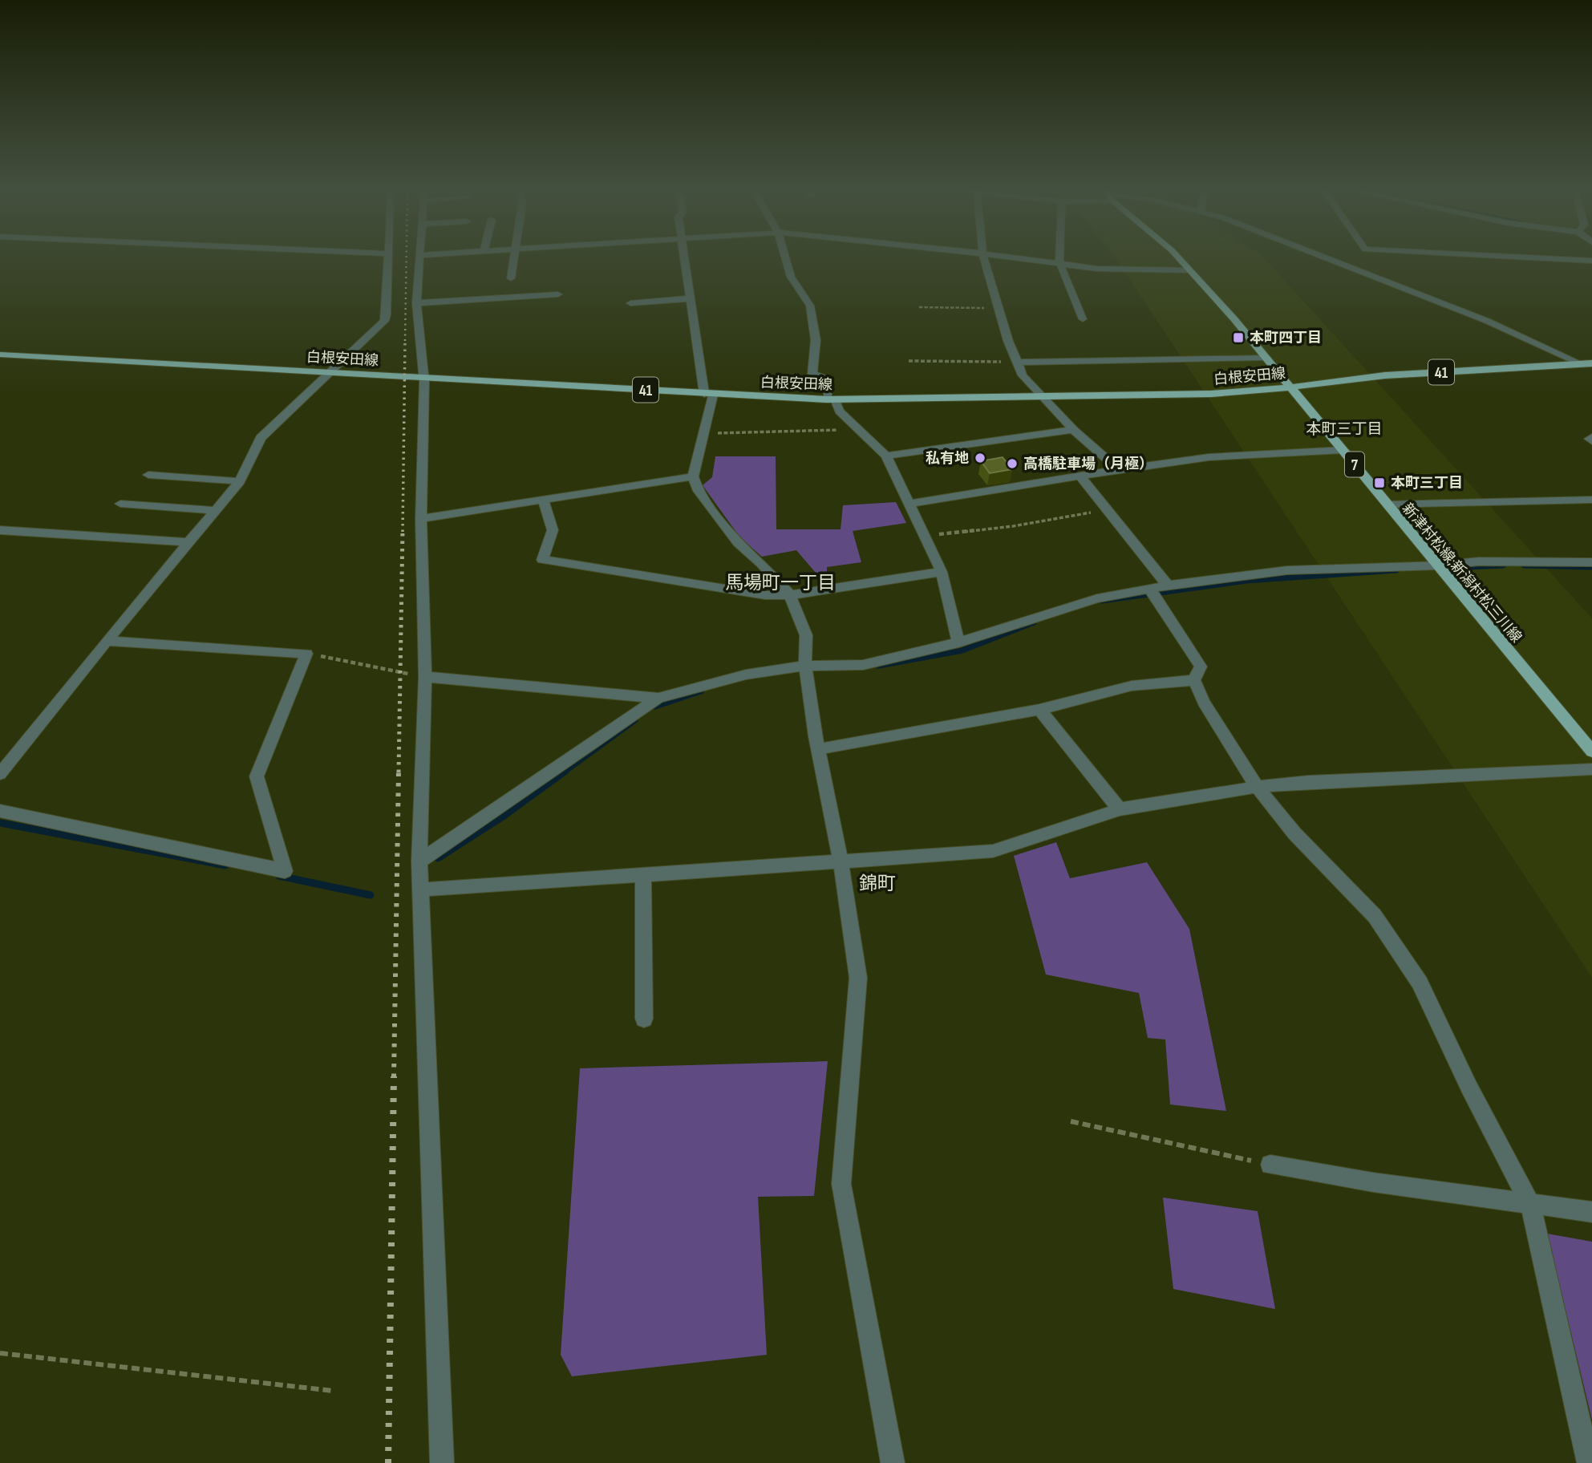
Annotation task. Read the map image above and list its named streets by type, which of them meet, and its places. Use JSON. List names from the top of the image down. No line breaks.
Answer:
{"streets":{"main road":["白根安田線","41","7","新津村松線;新潟村松三川線"]},"crossings":[["白根安田線","新津村松線;新潟村松三川線"]],"districts":["本町三丁目","馬場町一丁目","錦町"],"places":{"transit":["本町四丁目","本町三丁目"],"other":["私有地","高橋駐車場（月極）"]}}
